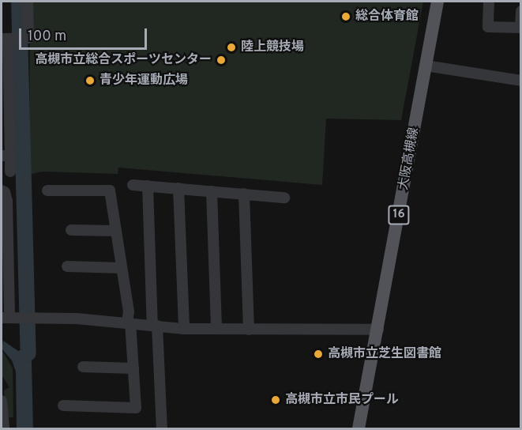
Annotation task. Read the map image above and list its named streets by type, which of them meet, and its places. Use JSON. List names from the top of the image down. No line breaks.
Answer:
{"streets":{"main road":["大阪高槻線","16"]},"places":["総合体育館","陸上競技場","高槻市立総合スポーツセンター","青少年運動広場","高槻市立芝生図書館","高槻市立市民プール"],"scale_bar":"100 m"}
